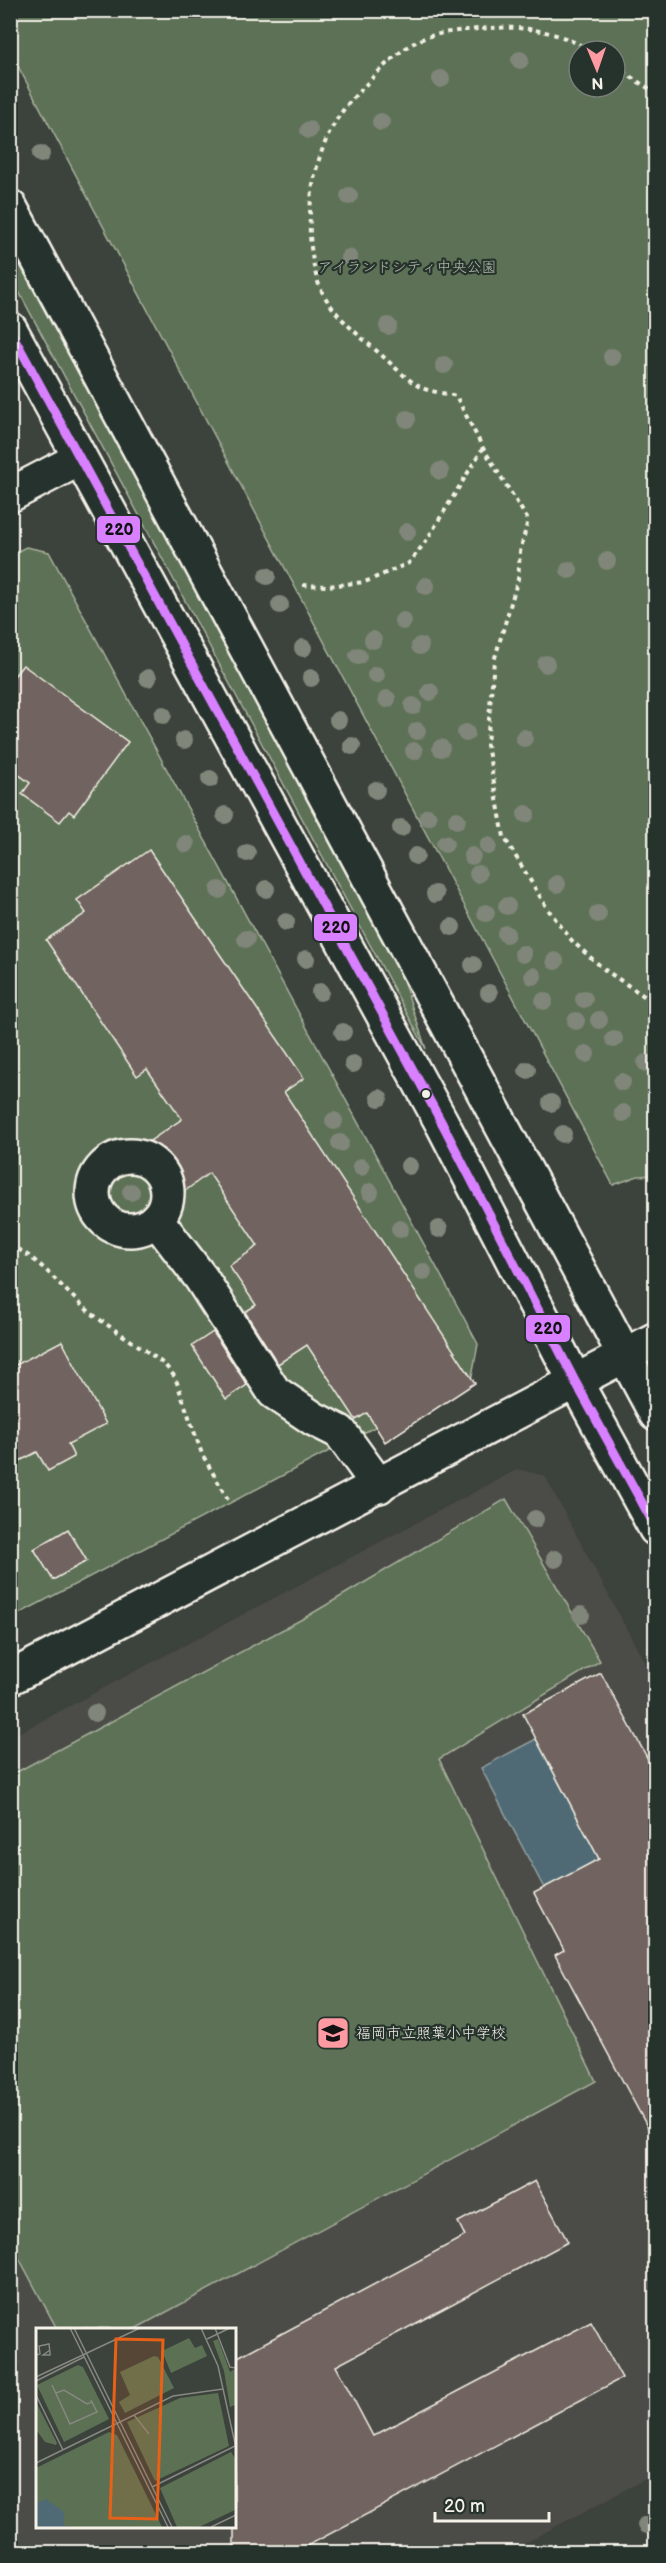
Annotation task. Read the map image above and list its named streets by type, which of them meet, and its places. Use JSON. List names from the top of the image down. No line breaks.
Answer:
{"parks":["アイランドシティ中央公園"],"places":{"school or university":["福岡市立照葉小中学校"]},"lines":["transit line 220"],"scale_bar":"20 m","north":"bottom"}
